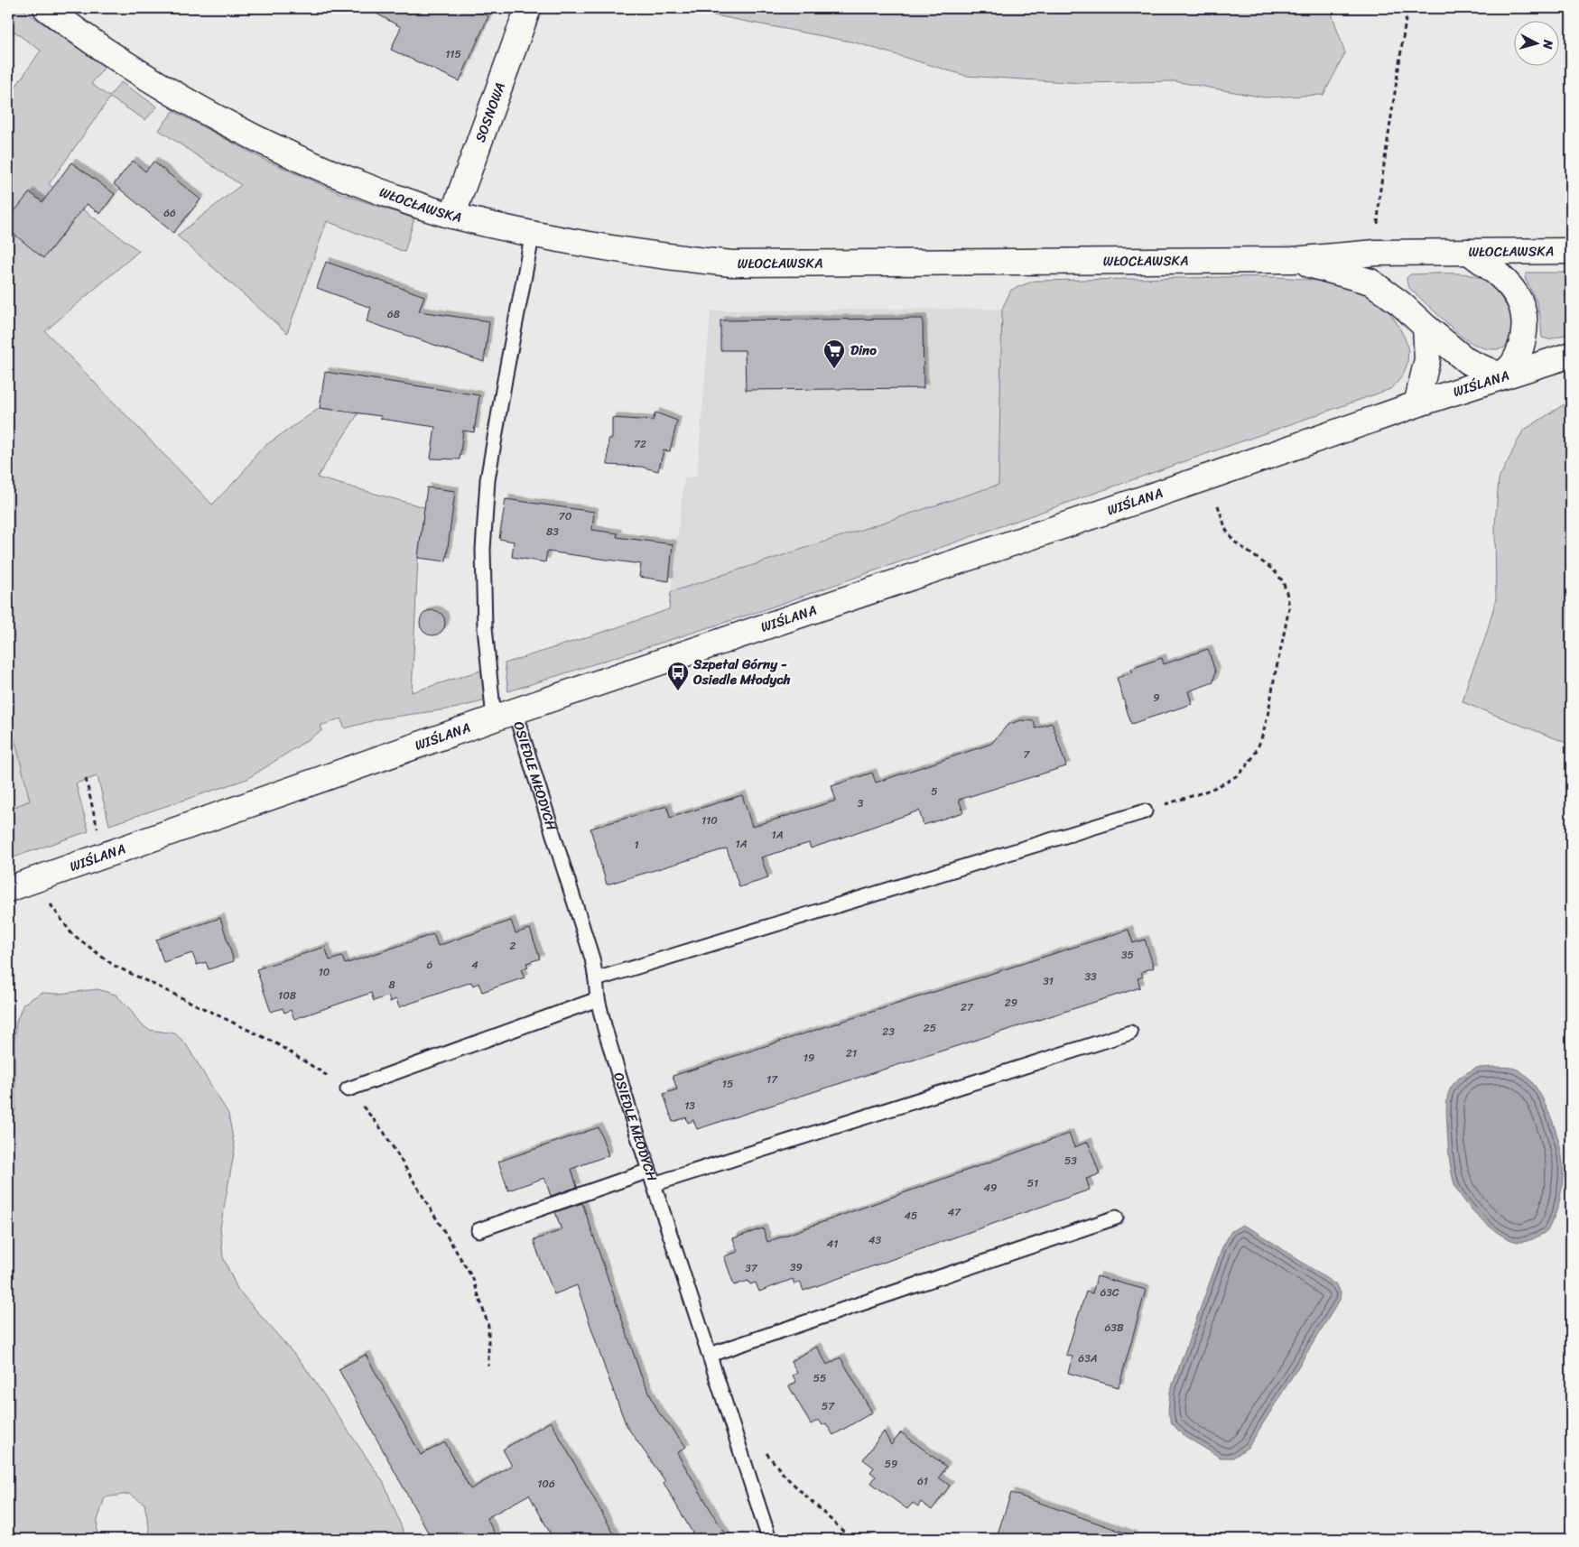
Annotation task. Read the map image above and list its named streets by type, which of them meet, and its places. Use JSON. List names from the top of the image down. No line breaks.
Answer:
{"streets":{"main road":["SOSNOWA","WŁOCŁAWSKA","WIŚLANA"],"lane":["OSIEDLE MŁODYCH"]},"crossings":[["SOSNOWA","WŁOCŁAWSKA"],["WŁOCŁAWSKA","OSIEDLE MŁODYCH"],["WIŚLANA","OSIEDLE MŁODYCH"]],"places":{"supermarket":["Dino"],"bus stop":["Szpetal Górny - Osiedle Młodych"]},"house_numbers":["115","66","68","72","70","83","9","7","5","3","110","1A","1A","1","2","35","6","4","10","33","31","8","108","29","27","25","23","21","19","17","15","13","53","51","49","47","45","43","41","39","37","63C","63B","63A","55","57","59","61","106"],"north":"right"}
